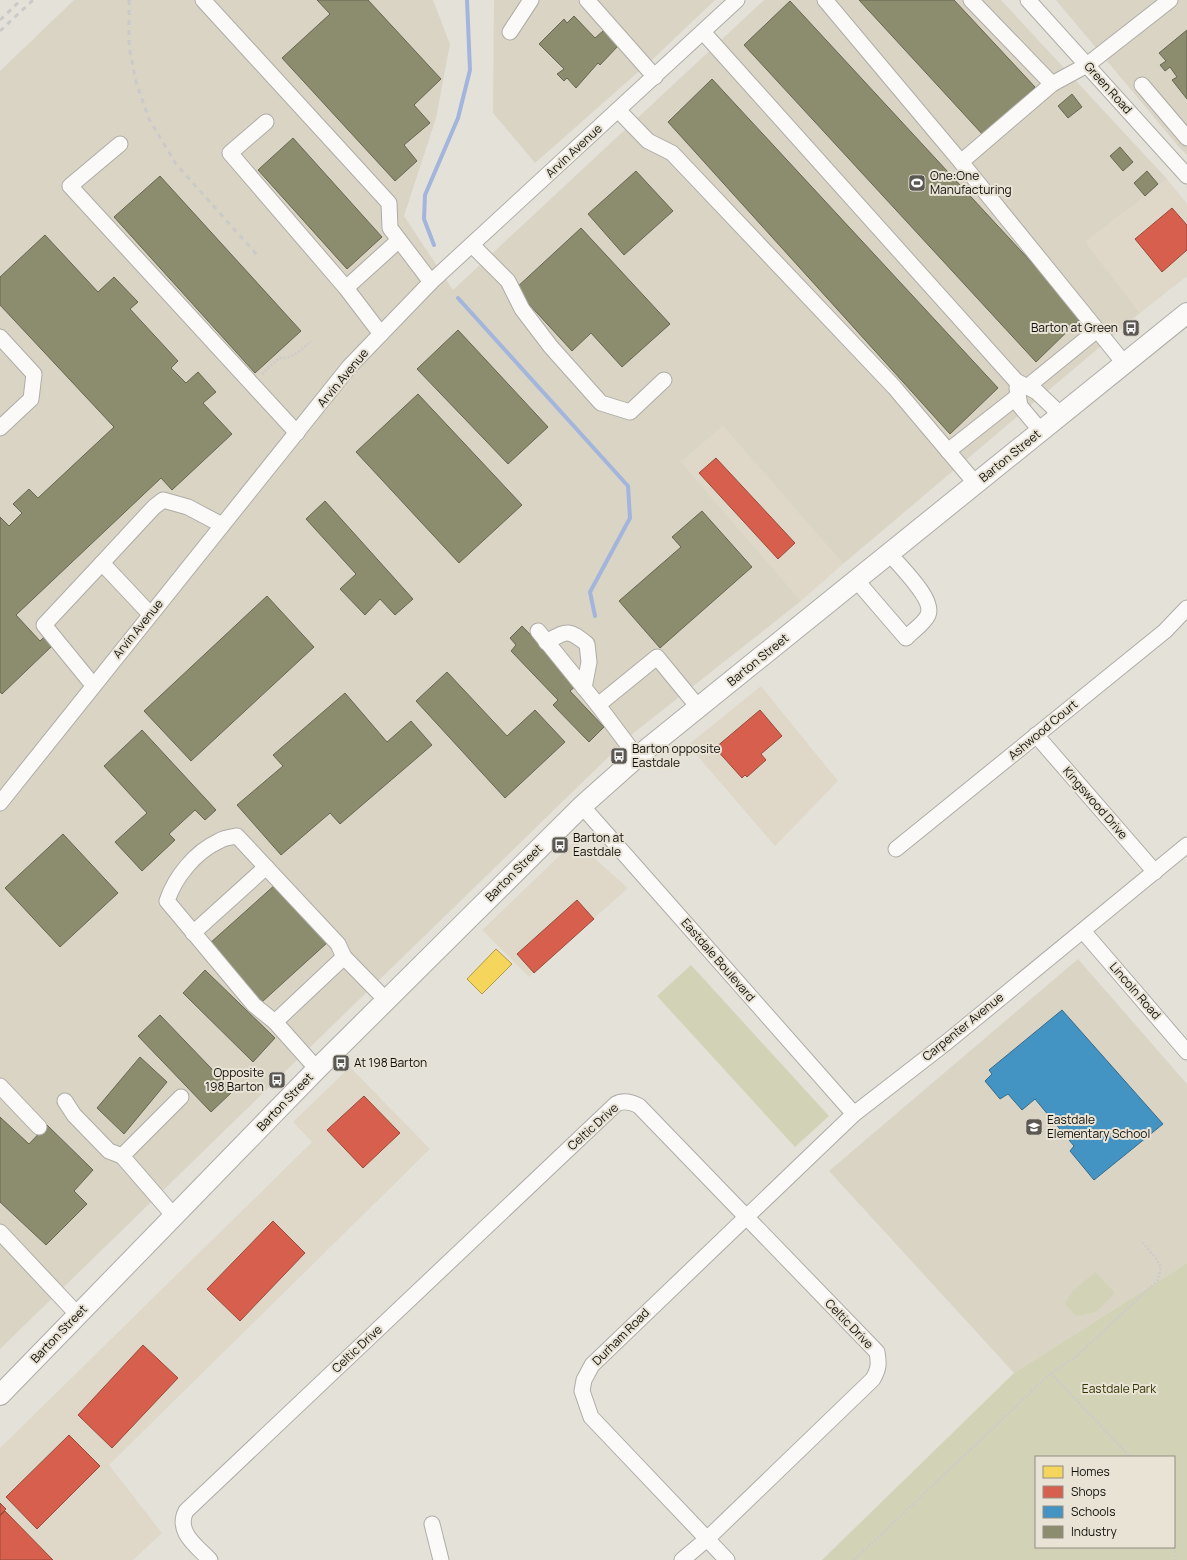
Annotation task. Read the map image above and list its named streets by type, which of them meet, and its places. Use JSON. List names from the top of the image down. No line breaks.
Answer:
{"streets":{"main road":["Barton Street"],"street":["Green Road","Arvin Avenue","Ashwood Court","Kingswood Drive","Eastdale Boulevard","Lincoln Road","Carpenter Avenue","Celtic Drive","Durham Road"]},"crossings":[["Barton Street","Eastdale Boulevard"],["Ashwood Court","Kingswood Drive"],["Kingswood Drive","Carpenter Avenue"],["Eastdale Boulevard","Carpenter Avenue"],["Lincoln Road","Carpenter Avenue"],["Carpenter Avenue","Celtic Drive"],["Carpenter Avenue","Durham Road"],["Celtic Drive","Durham Road"]],"parks":["Eastdale Park"],"places":{"sports":["One:One Manufacturing"],"bus stop":["Barton at Green","Barton opposite Eastdale","Barton at Eastdale","At 198 Barton","Opposite 198 Barton"],"school or university":["Eastdale Elementary School"]},"legend":["Homes","Shops","Schools","Industry"]}
